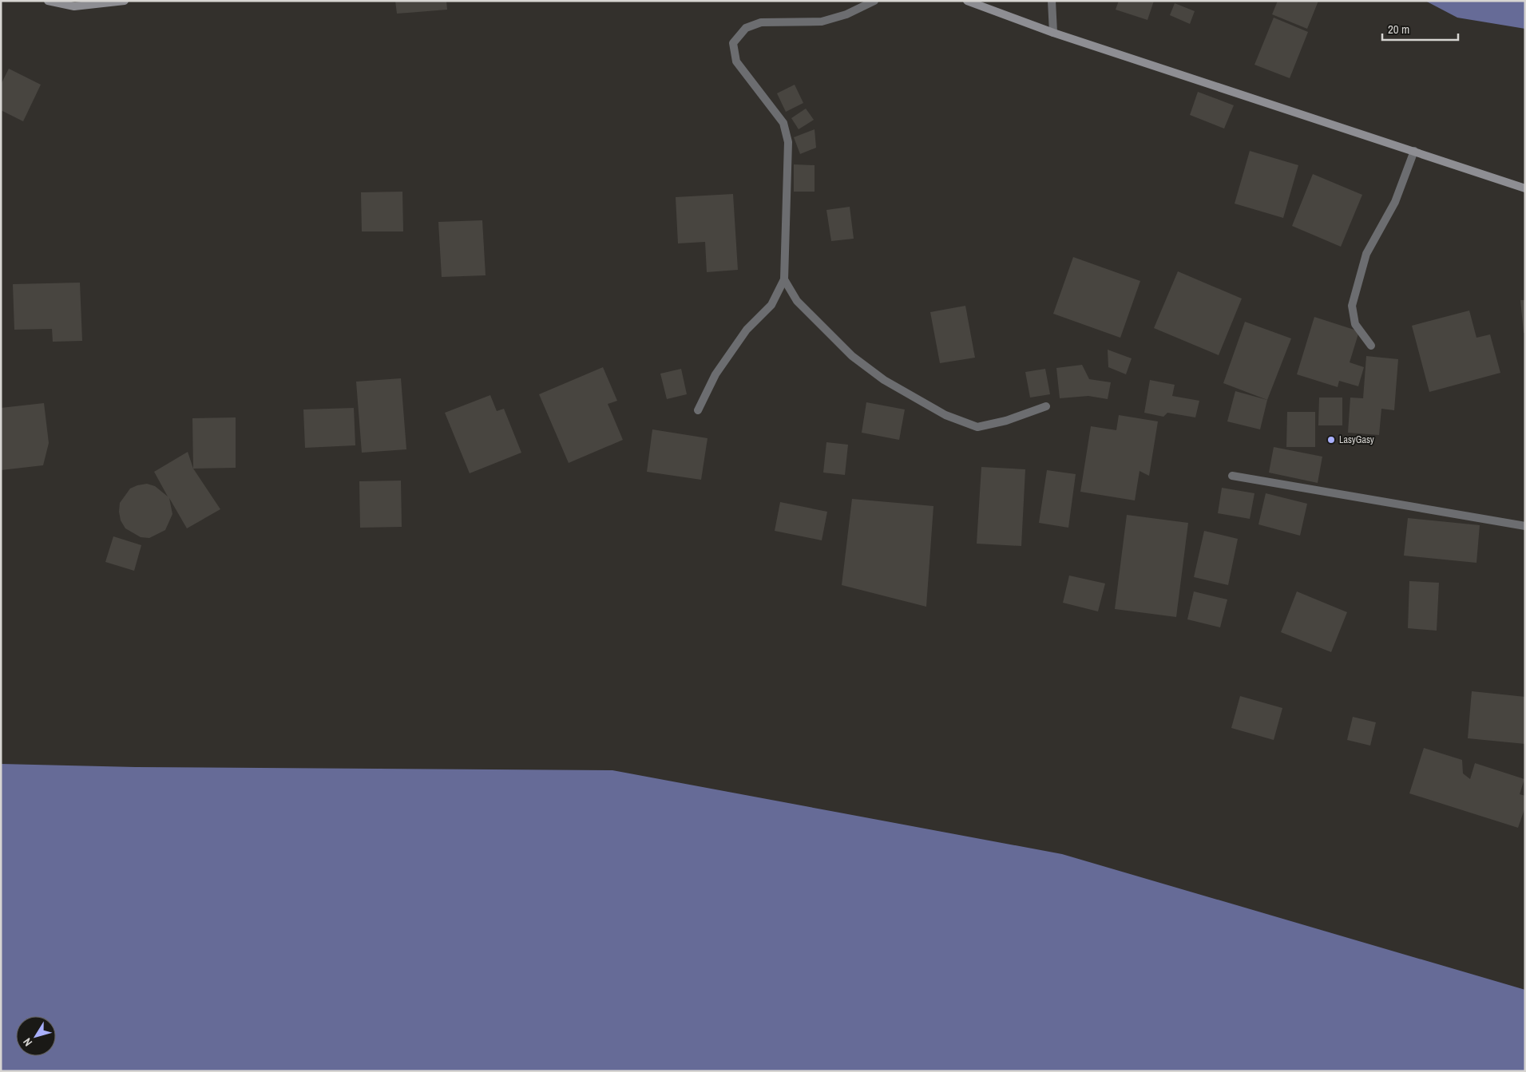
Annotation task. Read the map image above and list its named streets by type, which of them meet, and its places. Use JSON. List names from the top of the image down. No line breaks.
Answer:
{"places":["LasyGasy"],"scale_bar":"20 m","north":"bottom left"}
